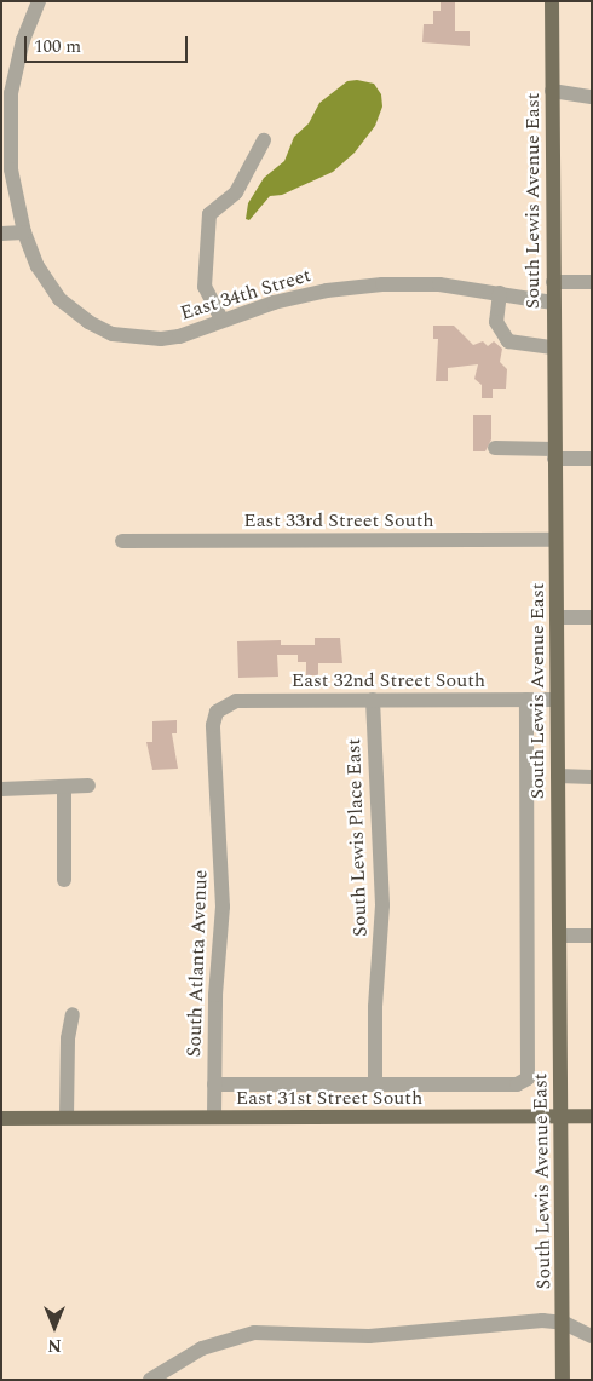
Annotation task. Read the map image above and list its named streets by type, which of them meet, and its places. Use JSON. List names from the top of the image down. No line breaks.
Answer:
{"streets":{"main road":["South Lewis Avenue East","East 31st Street South"],"street":["East 34th Street","East 33rd Street South","East 32nd Street South","South Lewis Place East","South Atlanta Avenue"]},"crossings":[["South Lewis Avenue East","East 34th Street"],["South Lewis Avenue East","East 33rd Street South"],["South Lewis Avenue East","East 32nd Street South"],["South Lewis Avenue East","East 31st Street South"],["East 32nd Street South","South Lewis Place East"],["East 32nd Street South","South Atlanta Avenue"],["South Lewis Place East","East 31st Street South"],["South Atlanta Avenue","East 31st Street South"]],"scale_bar":"100 m","north":"bottom"}
